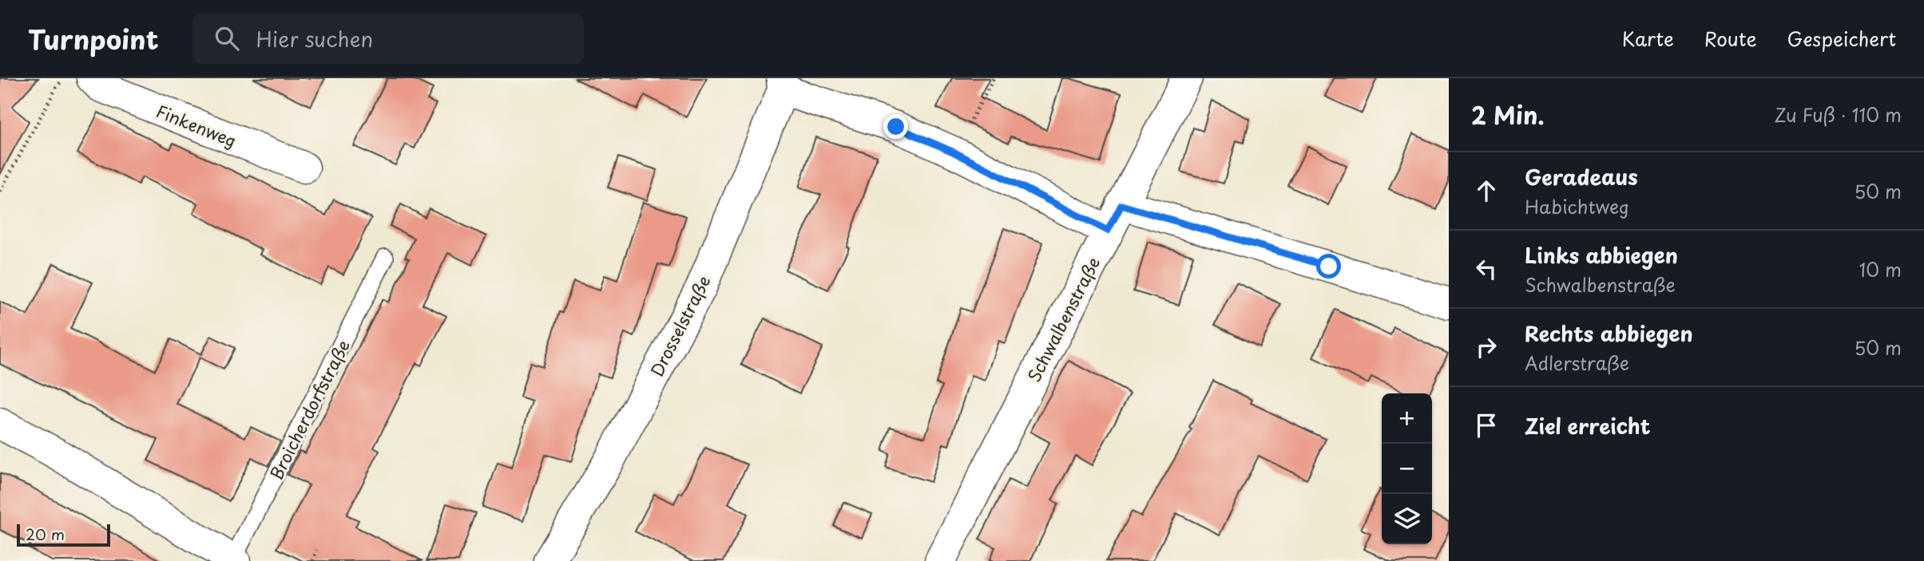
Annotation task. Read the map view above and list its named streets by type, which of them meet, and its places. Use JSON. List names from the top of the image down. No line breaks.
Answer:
{"streets":{"street":["Finkenweg","Schwalbenstraße","Drosselstraße","Broicherdorfstraße"]},"scale_bar":"20 m","page":{"header":"Turnpoint","search":"Hier suchen","nav":["Karte","Route","Gespeichert"],"heading":["2 Min.","Zu Fuß · 110 m"],"list":[["Geradeaus","Habichtweg","50 m"],["Links abbiegen","Schwalbenstraße","10 m"],["Rechts abbiegen","Adlerstraße","50 m"],"Ziel erreicht"],"map_buttons":["+","−"],"scale":"20 m"}}
